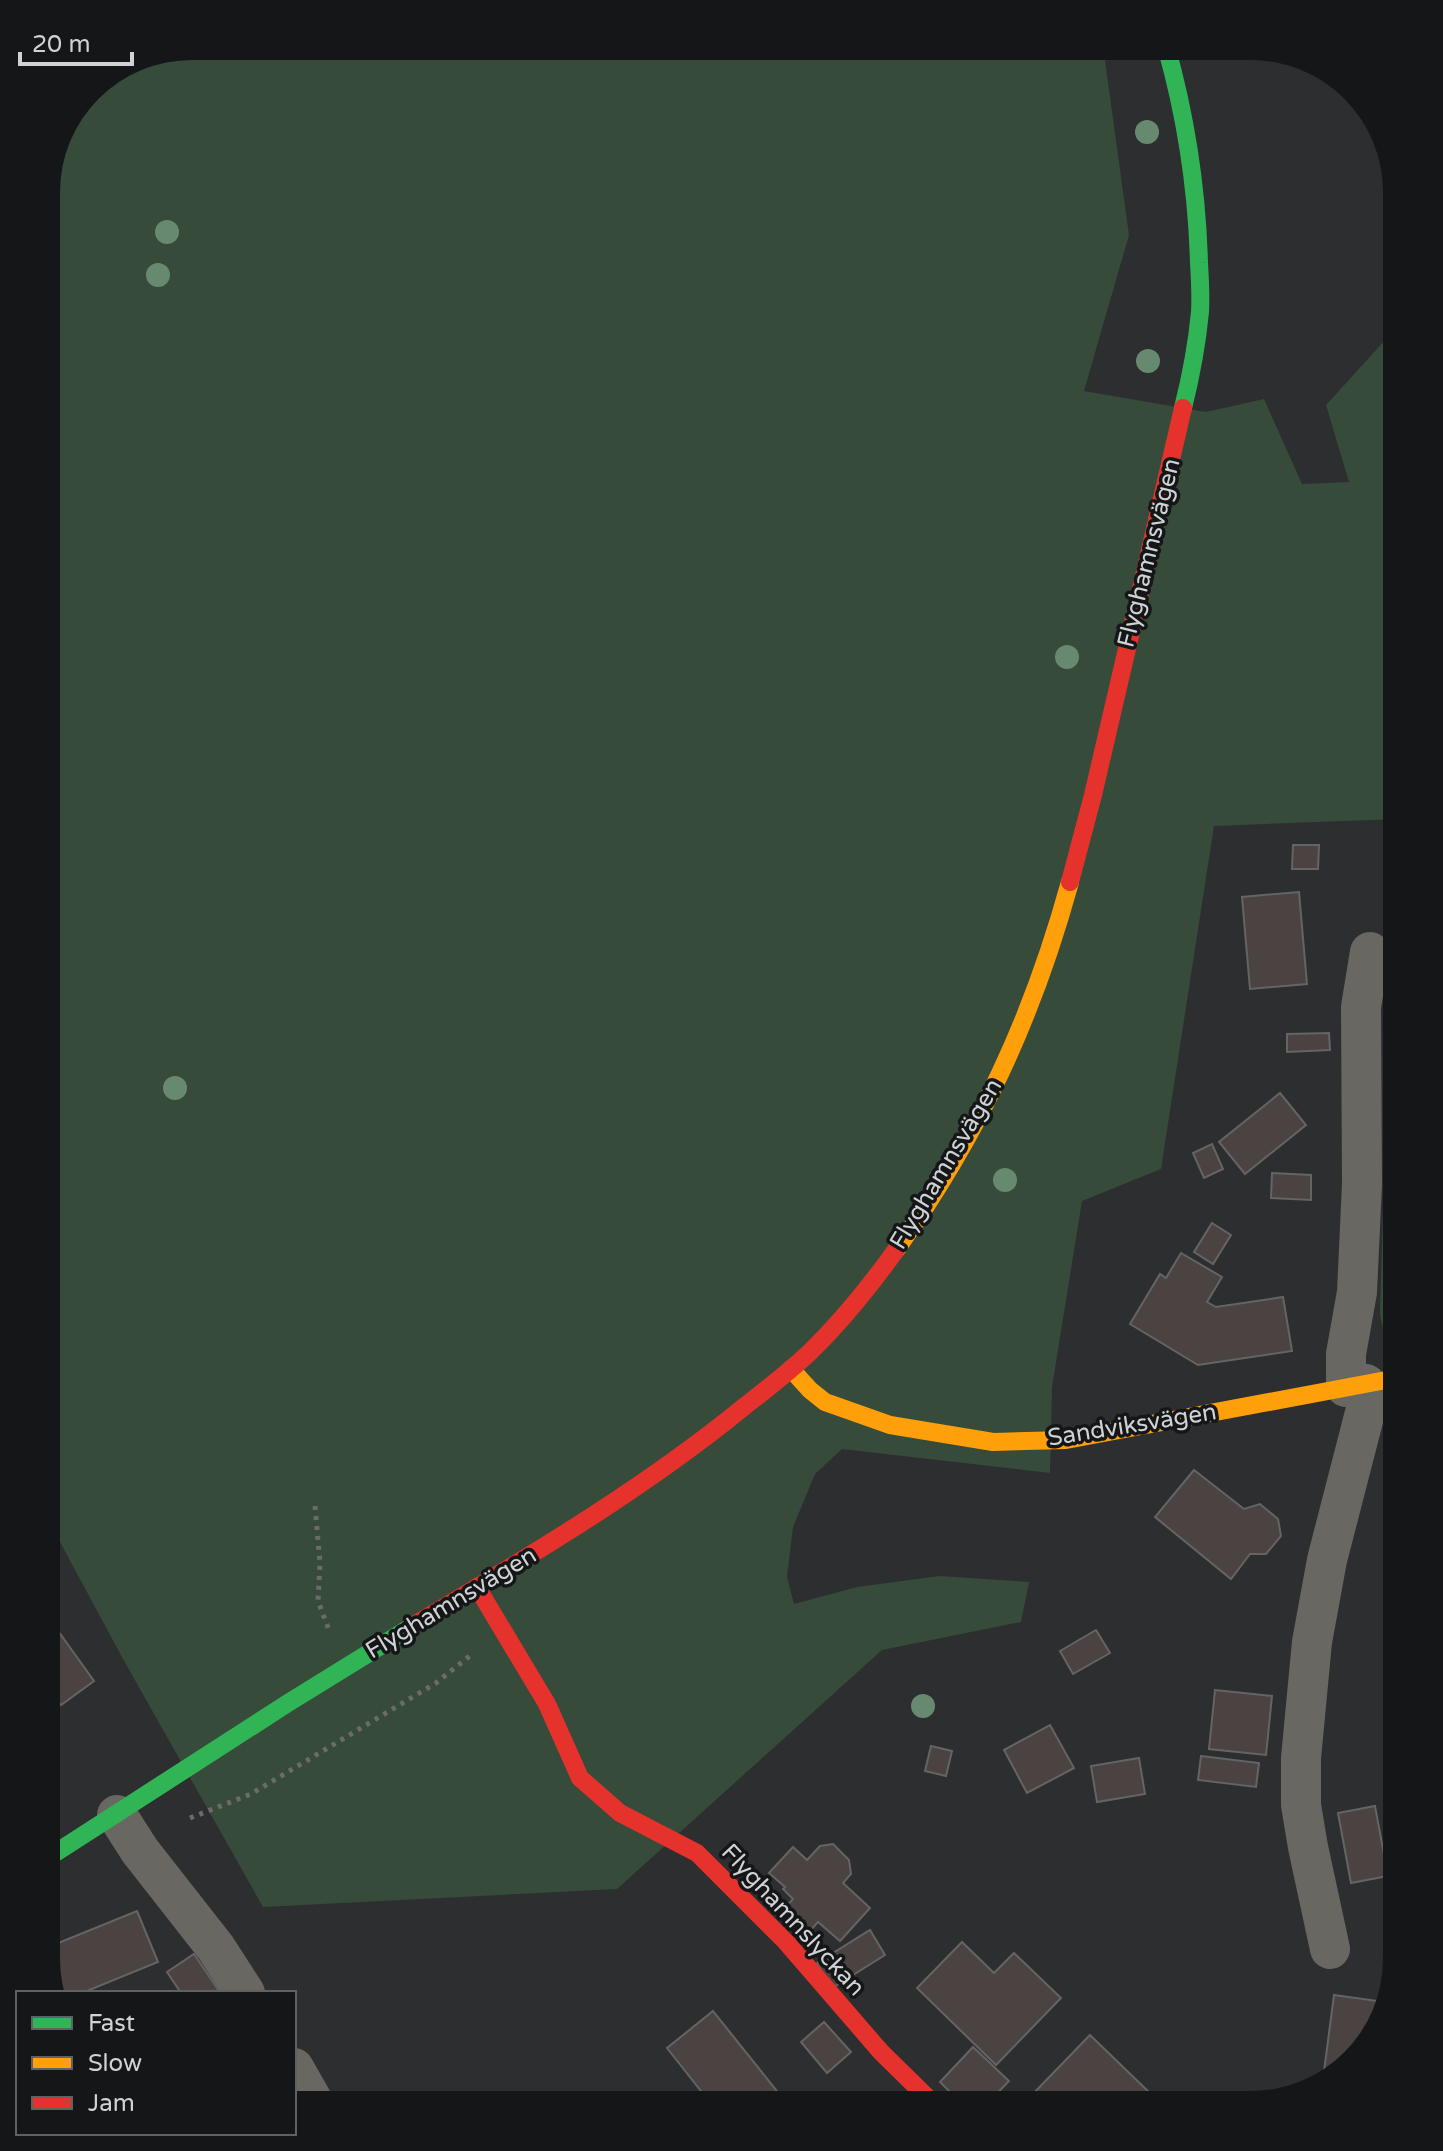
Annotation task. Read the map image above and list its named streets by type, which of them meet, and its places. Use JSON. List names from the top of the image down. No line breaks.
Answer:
{"streets":{"street":["Flyghamnsvägen","Sandviksvägen","Flyghamnslyckan"]},"crossings":[["Flyghamnsvägen","Sandviksvägen"],["Flyghamnsvägen","Flyghamnslyckan"]],"legend":["Fast","Slow","Jam"],"scale_bar":"20 m"}
